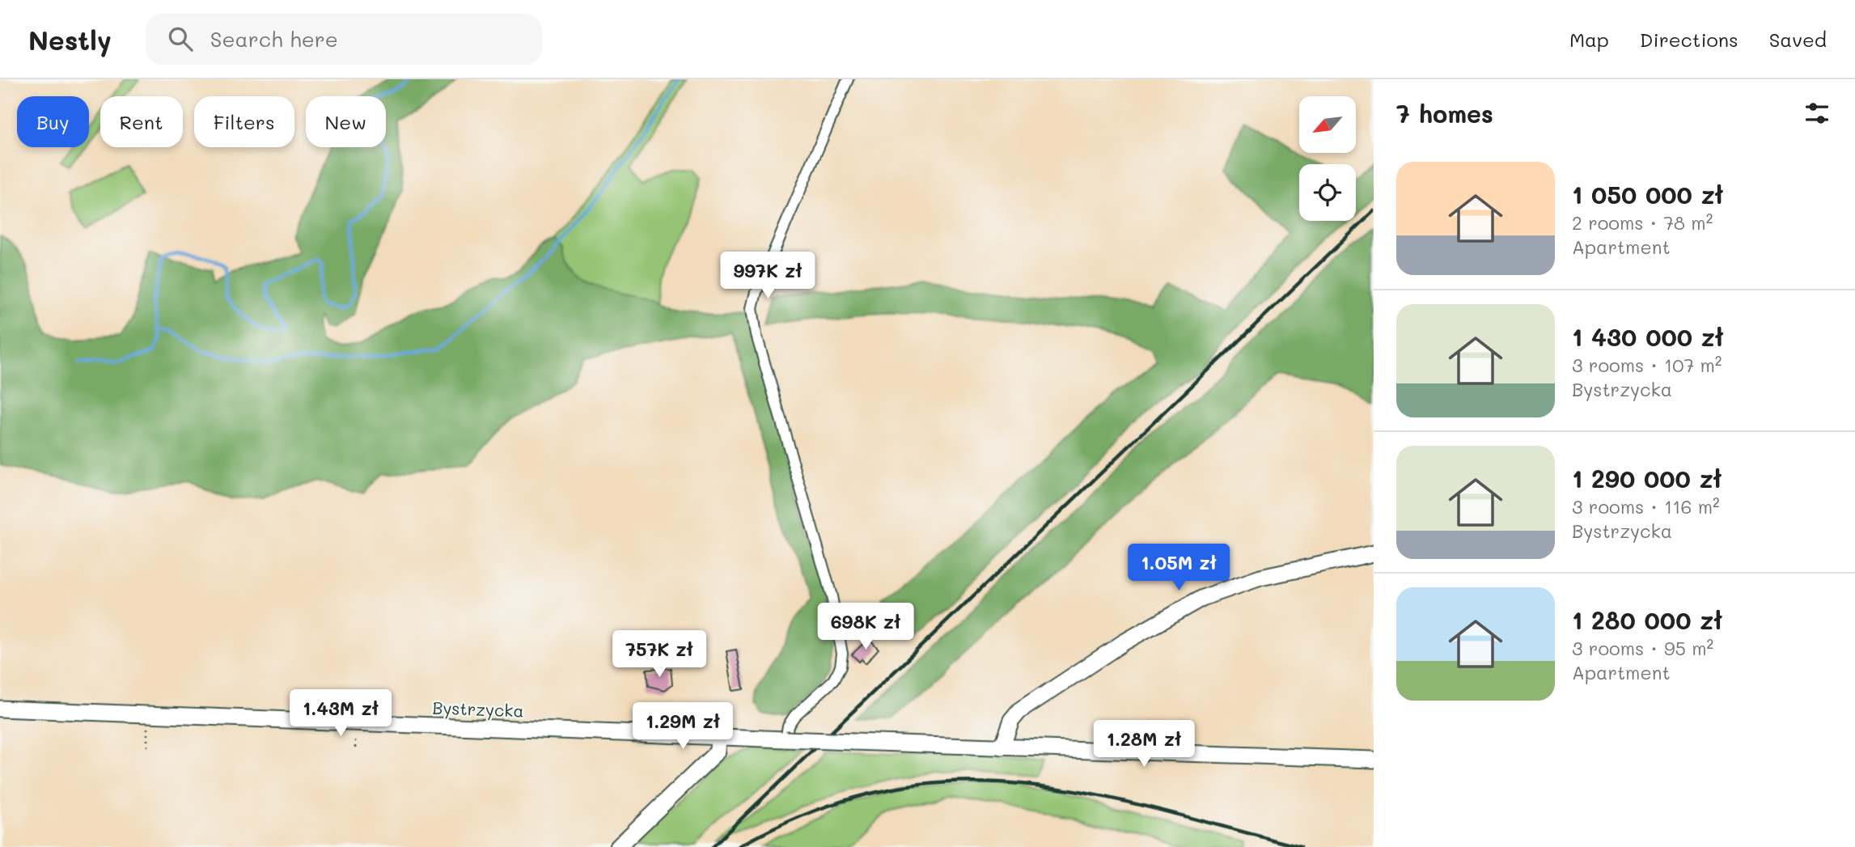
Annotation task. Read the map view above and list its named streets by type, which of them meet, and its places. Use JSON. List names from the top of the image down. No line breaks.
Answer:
{"streets":{"street":["Bystrzycka"]},"north":"bottom left","page":{"header":"Nestly","search":"Search here","nav":["Map","Directions","Saved"],"heading":"7 homes","chip":["Buy","Rent","Filters","New"],"list":[{"name":"1 050 000 zł","note":"2 rooms · 78 m² · Apartment"},{"name":"1 430 000 zł","note":"3 rooms · 107 m² · Bystrzycka"},{"name":"1 290 000 zł","note":"3 rooms · 116 m² · Bystrzycka"},{"name":"1 280 000 zł","note":"3 rooms · 95 m² · Apartment"}],"price":["997K zł","1.05M zł","698K zł","757K zł","1.43M zł","1.29M zł","1.28M zł"]}}
